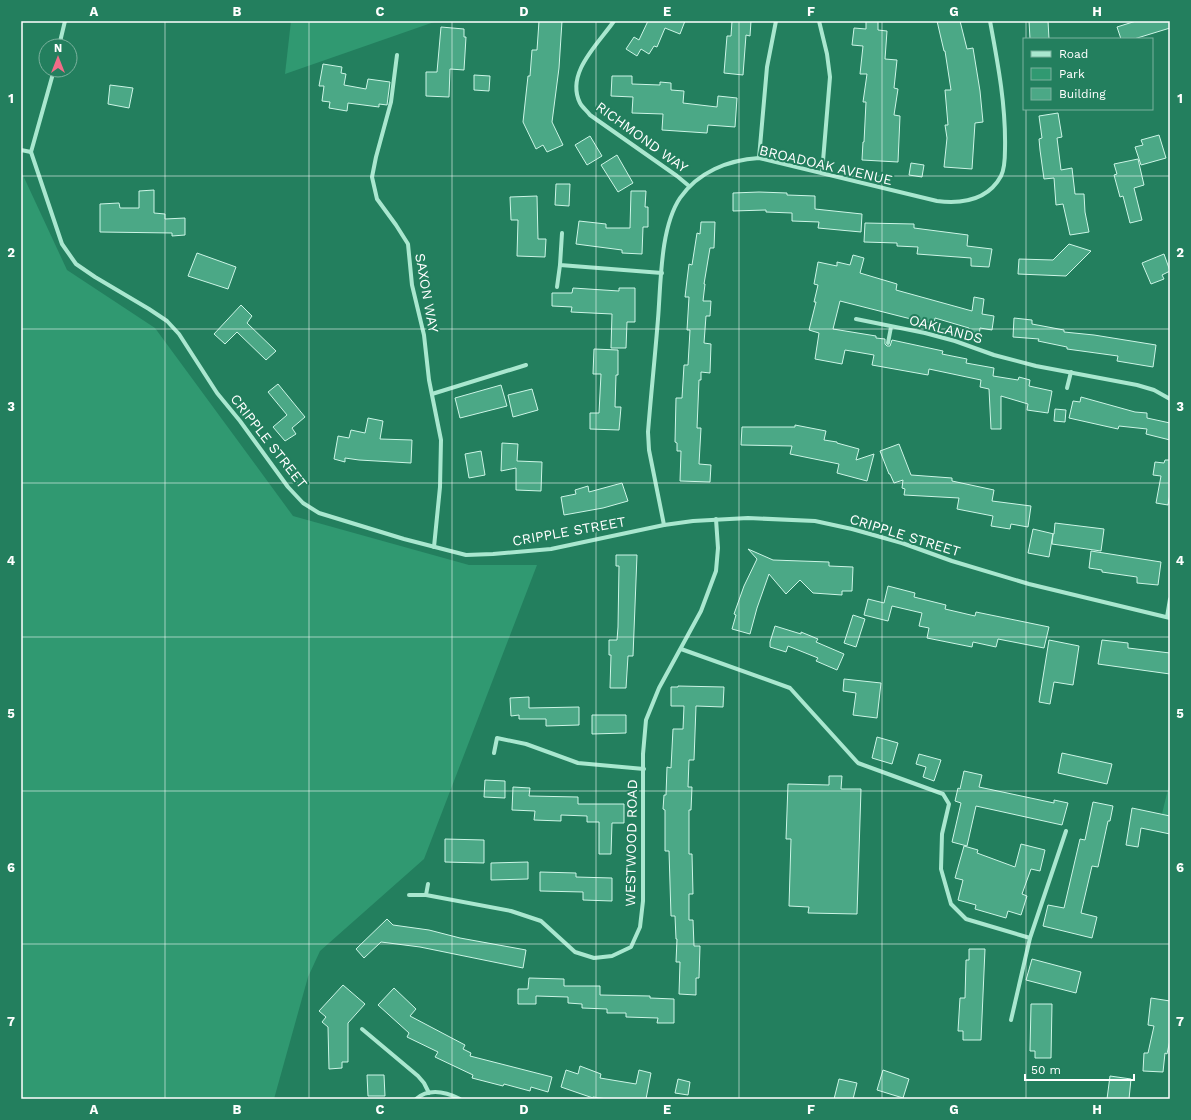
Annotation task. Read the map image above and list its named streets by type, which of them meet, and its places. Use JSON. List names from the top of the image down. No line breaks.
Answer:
{"streets":{"street":["RICHMOND WAY","BROADOAK AVENUE","SAXON WAY","OAKLANDS","CRIPPLE STREET","WESTWOOD ROAD"]},"crossings":[["RICHMOND WAY","BROADOAK AVENUE"],["BROADOAK AVENUE","CRIPPLE STREET"],["SAXON WAY","CRIPPLE STREET"],["CRIPPLE STREET","WESTWOOD ROAD"]],"legend":["Road","Park","Building"],"scale_bar":"50 m","north":"top","grid":{"columns":["A","B","C","D","E","F","G","H"],"rows":["1","2","3","4","5","6","7"]}}
